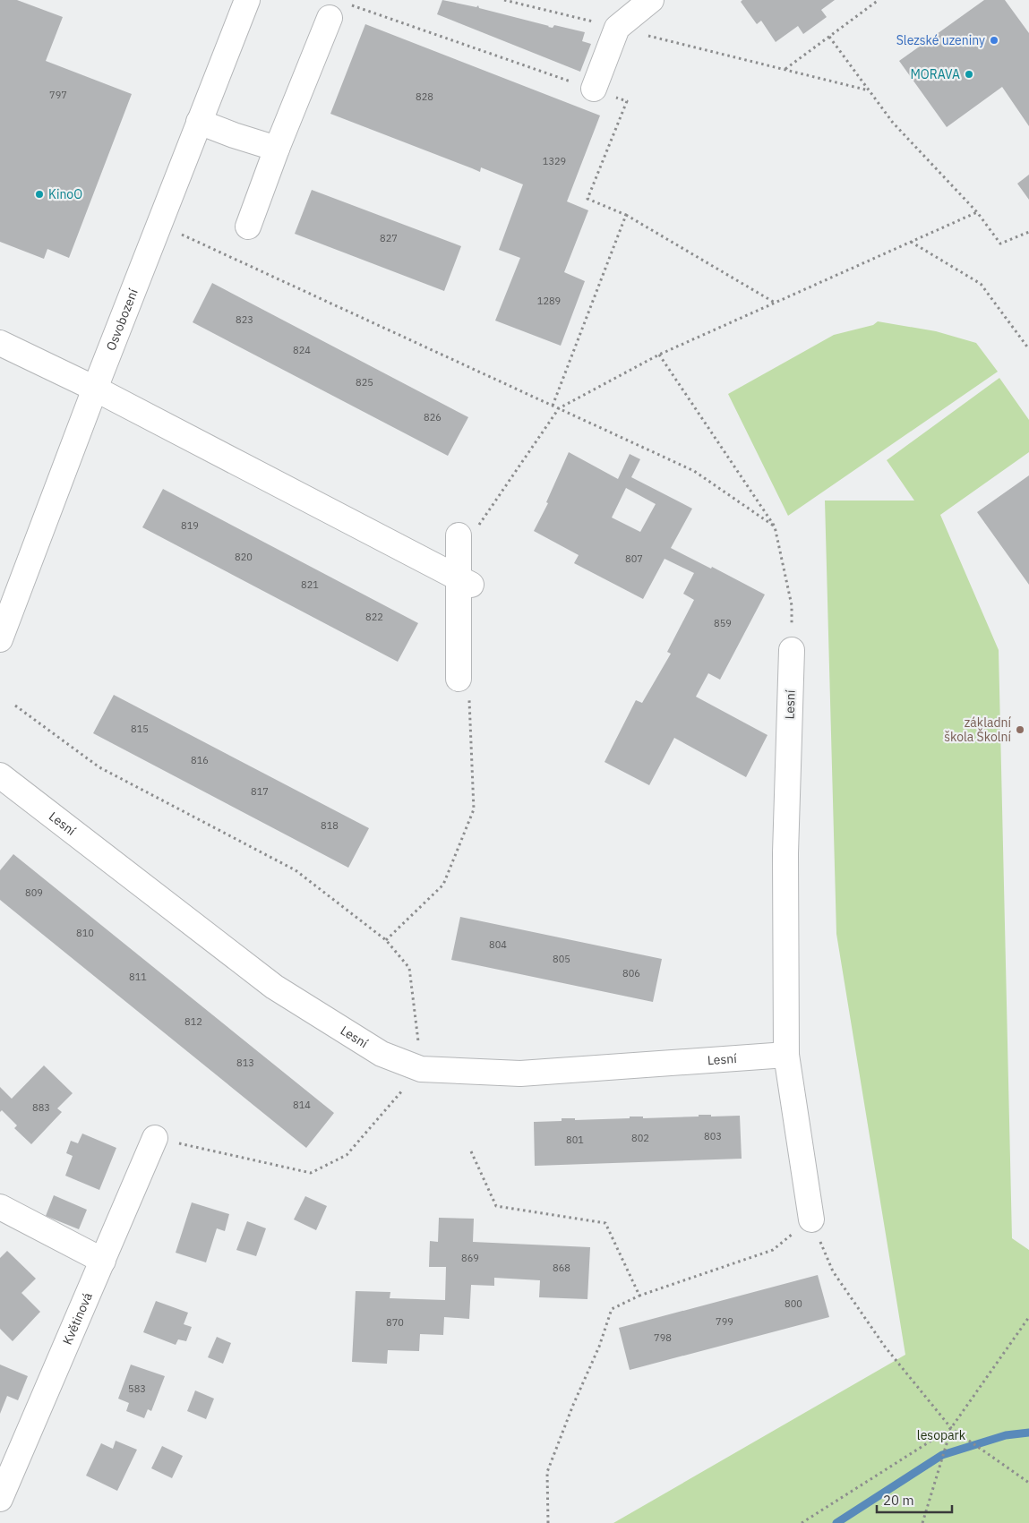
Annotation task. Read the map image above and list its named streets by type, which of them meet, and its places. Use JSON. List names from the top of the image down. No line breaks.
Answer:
{"streets":{"street":["Osvobození","Lesní","Květinová"]},"parks":["lesopark"],"places":["Slezské uzeniny","MORAVA","KinoO","základní škola Školní"],"house_numbers":["797","828","1329","827","1289","823","824","825","826","819","820","807","821","822","859","815","816","817","818","809","810","804","805","806","811","812","813","814","883","803","802","801","869","868","800","799","870","798","583"],"scale_bar":"20 m"}
